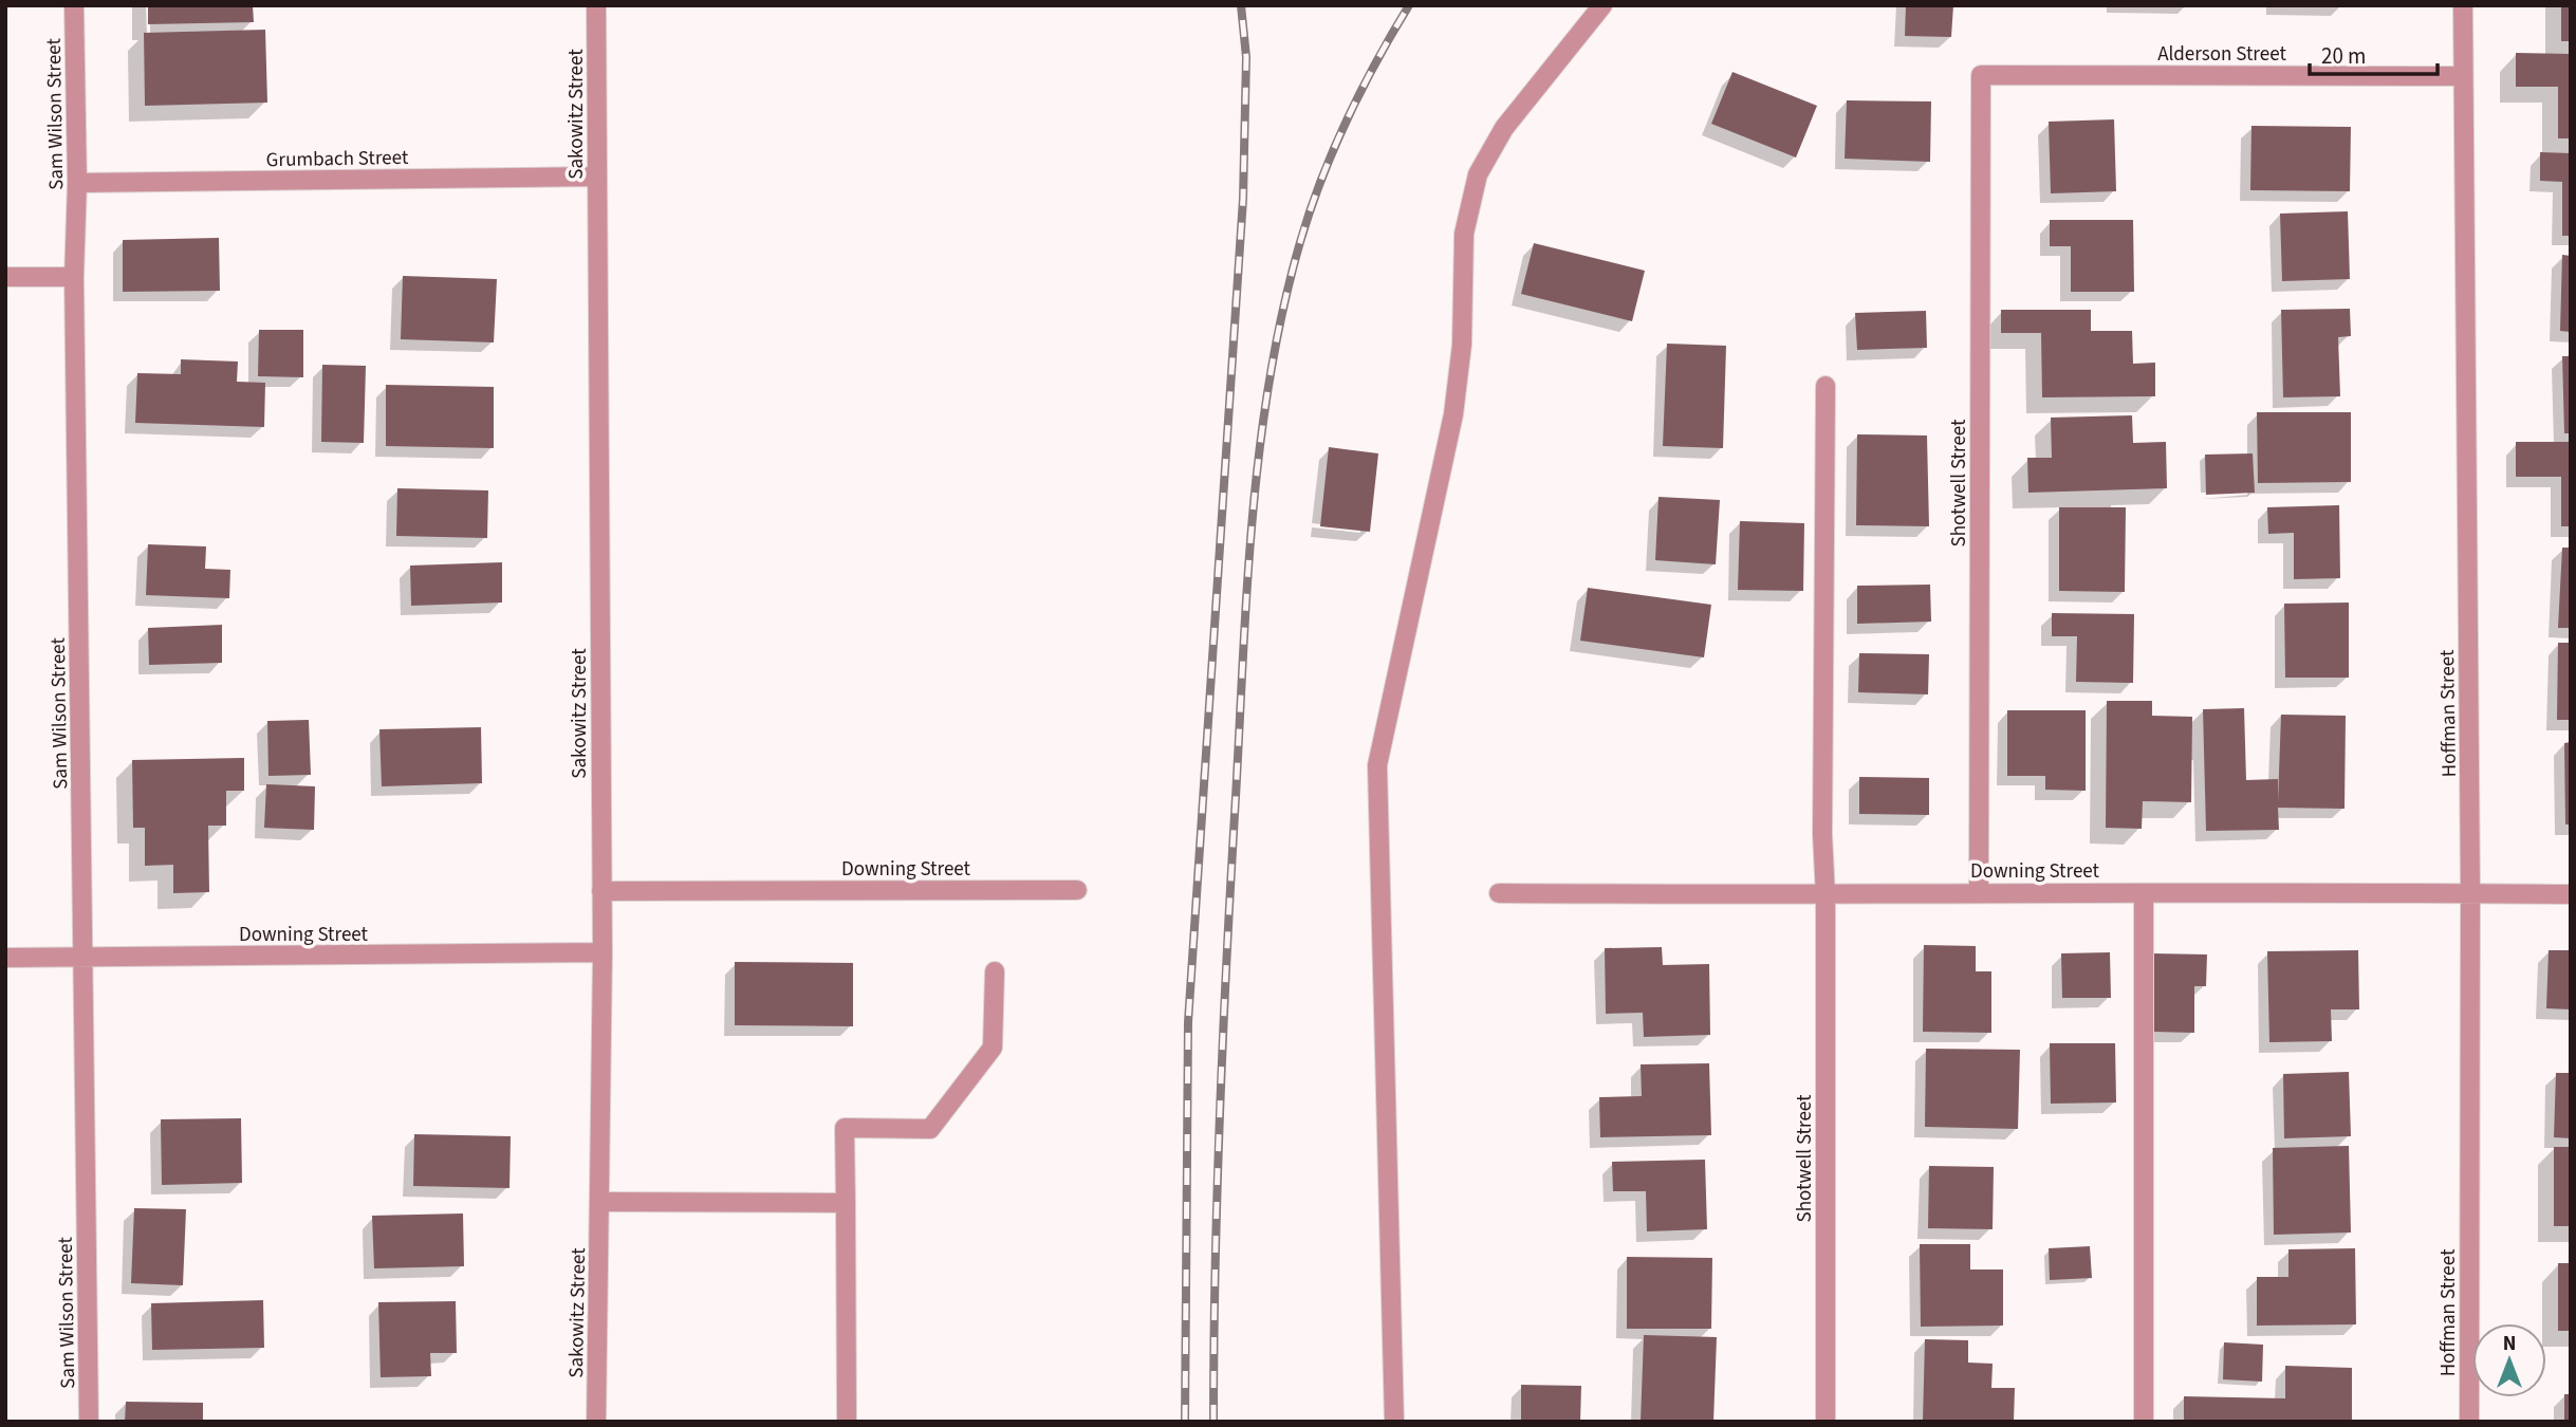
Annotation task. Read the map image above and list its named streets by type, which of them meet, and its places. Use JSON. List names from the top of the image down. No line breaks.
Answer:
{"streets":{"street":["Alderson Street","Sam Wilson Street","Sakowitz Street","Grumbach Street","Shotwell Street","Hoffman Street","Downing Street"]},"crossings":[["Alderson Street","Shotwell Street"],["Alderson Street","Hoffman Street"],["Sam Wilson Street","Grumbach Street"],["Sam Wilson Street","Downing Street"],["Sakowitz Street","Grumbach Street"],["Sakowitz Street","Downing Street"],["Shotwell Street","Downing Street"],["Hoffman Street","Downing Street"]],"scale_bar":"20 m","north":"top"}
